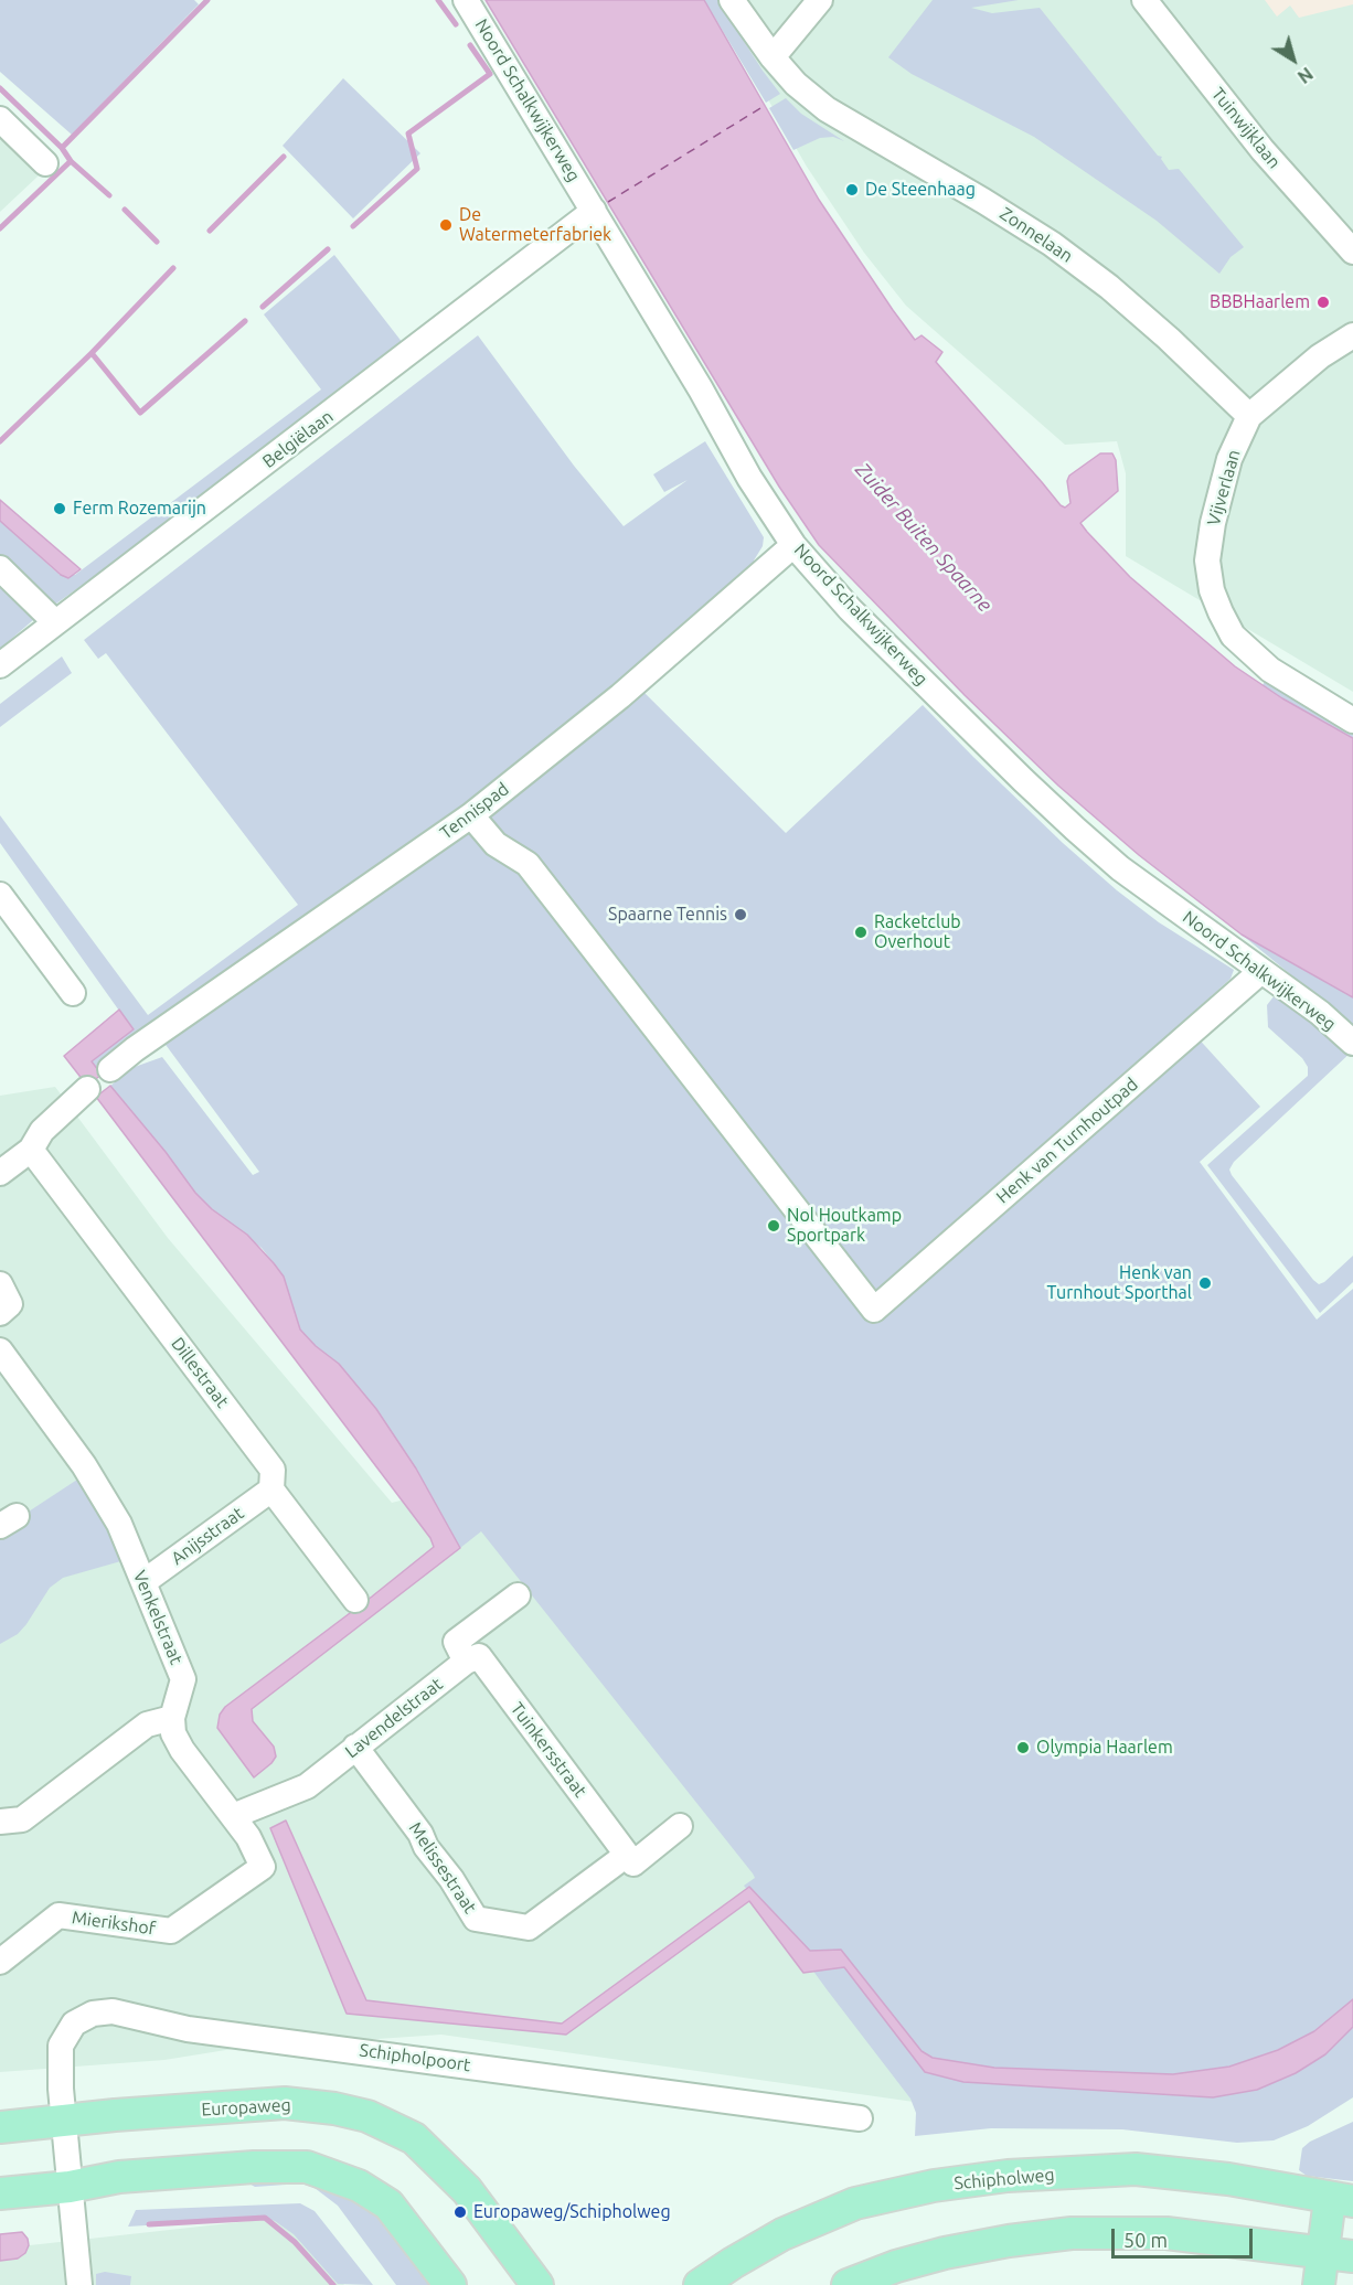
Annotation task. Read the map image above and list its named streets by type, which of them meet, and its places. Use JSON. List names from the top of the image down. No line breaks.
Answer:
{"streets":{"main road":["Europaweg","Schipholweg"],"street":["Noord Schalkwijkerweg","Tuinwijklaan","Zonnelaan","Belgiëlaan","Vijverlaan","Tennispad","Henk van Turnhoutpad","Dillestraat","Anijsstraat","Venkelstraat","Lavendelstraat","Tuinkersstraat","Melissestraat","Mierikshof","Schipholpoort"]},"crossings":[["Noord Schalkwijkerweg","Belgiëlaan"],["Noord Schalkwijkerweg","Tennispad"],["Noord Schalkwijkerweg","Henk van Turnhoutpad"],["Zonnelaan","Vijverlaan"],["Tennispad","Henk van Turnhoutpad"],["Dillestraat","Anijsstraat"],["Anijsstraat","Venkelstraat"],["Lavendelstraat","Tuinkersstraat"],["Lavendelstraat","Melissestraat"],["Lavendelstraat","Mierikshof"],["Tuinkersstraat","Melissestraat"],["Schipholpoort","Europaweg"]],"water":["Zuider Buiten Spaarne"],"places":["De Steenhaag","De Watermeterfabriek","BBBHaarlem","Ferm Rozemarijn","Spaarne Tennis","Racketclub Overhout","Nol Houtkamp Sportpark","Henk van Turnhout Sporthal","Olympia Haarlem","Europaweg/Schipholweg"],"scale_bar":"50 m","north":"bottom right"}
